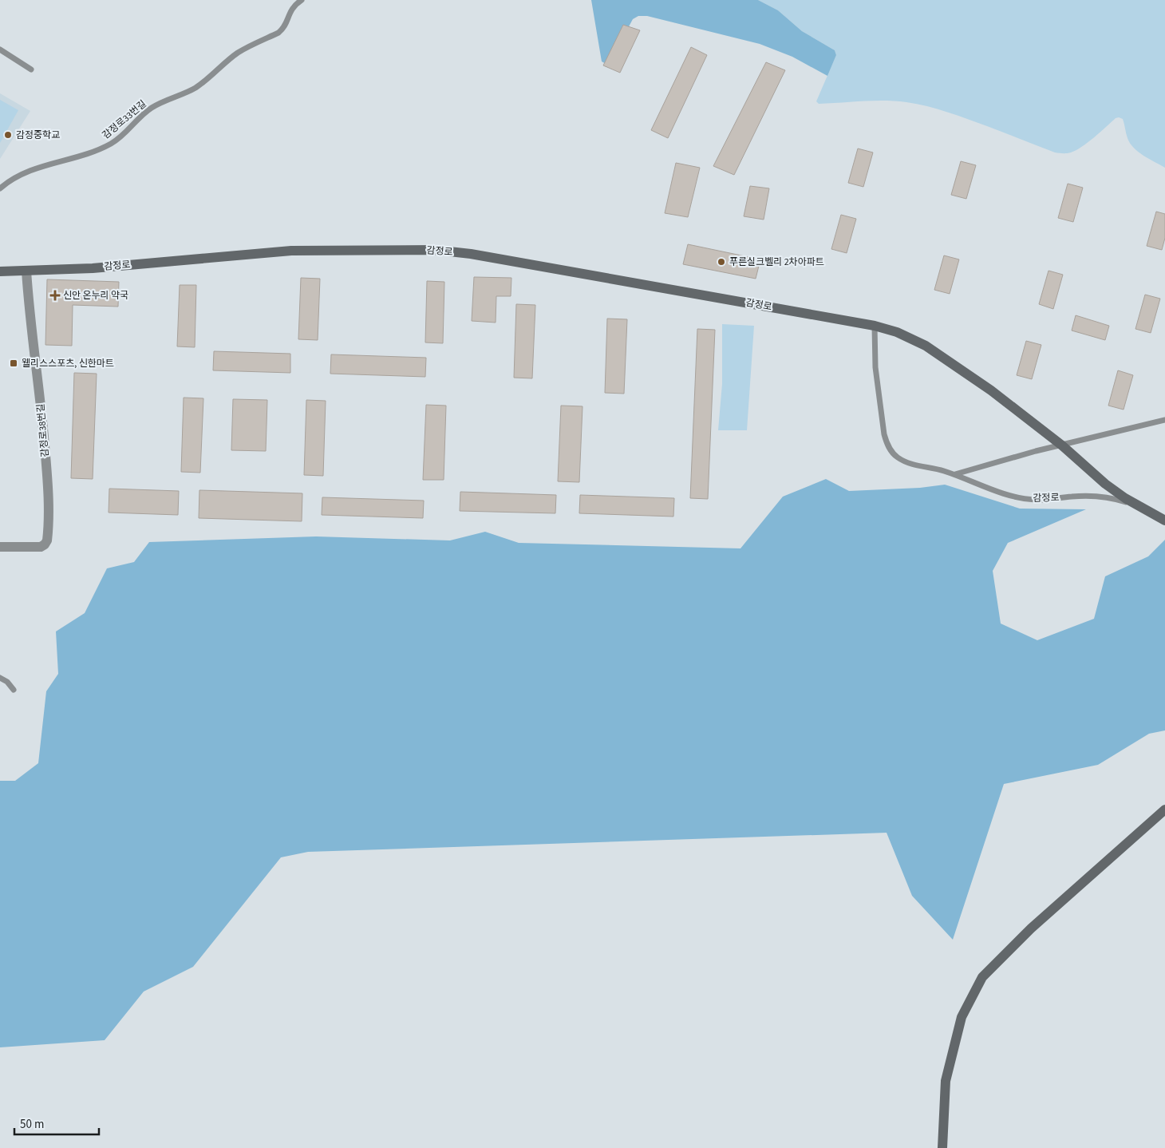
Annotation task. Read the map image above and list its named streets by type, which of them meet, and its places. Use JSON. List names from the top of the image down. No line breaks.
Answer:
{"streets":{"street":["감정로","감정로38번길"],"lane":["감정로33번길"]},"crossings":[["감정로","감정로38번길"]],"places":{"other":["감정중학교","푸른실크벨리 2차아파트"],"health":["신안 온누리 약국"],"transit":["웰리스스포츠, 신한마트"]},"scale_bar":"50 m"}
